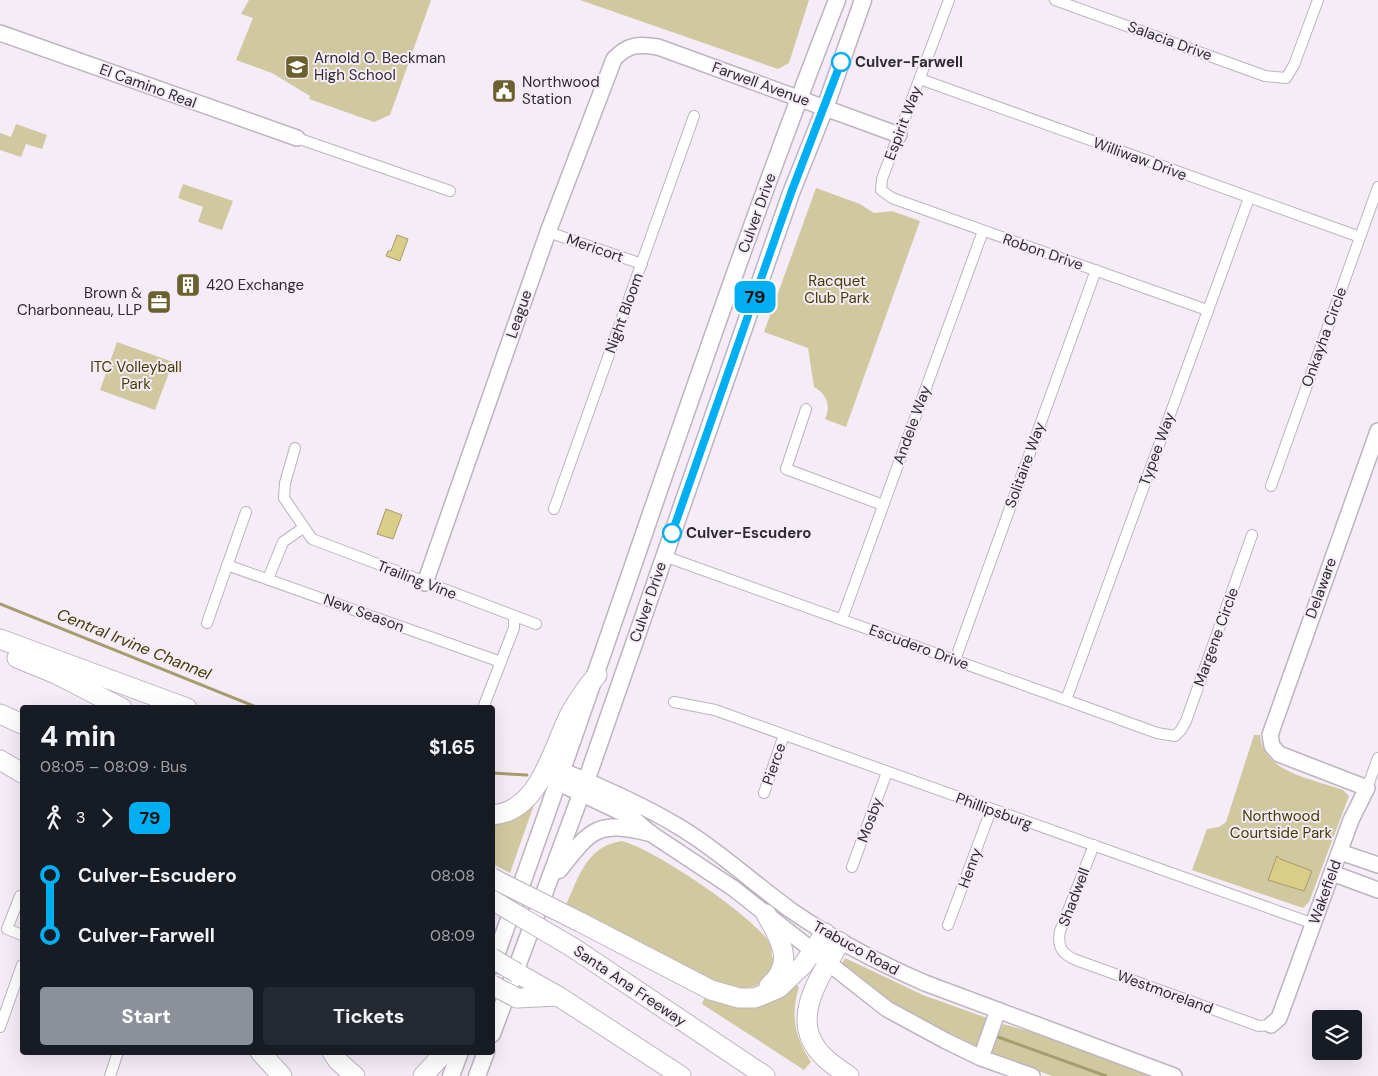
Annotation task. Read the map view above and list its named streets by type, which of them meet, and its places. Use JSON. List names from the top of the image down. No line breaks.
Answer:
{"streets":{"highway":["Santa Ana Freeway"],"main road":["Culver Drive"],"street":["Salacia Drive","Farwell Avenue","El Camino Real","Espirit Way","Williwaw Drive","Mericort","Robon Drive","Night Bloom","League","Onkayha Circle","Andele Way","Typee Way","Solitaire Way","Trailing Vine","Delaware","New Season","Margene Circle","Escudero Drive","Pierce","Phillipsburg","Mosby","Henry","Wakefield","Shadwell","Trabuco Road","Westmoreland"]},"crossings":[["Farwell Avenue","Espirit Way"],["Farwell Avenue","Culver Drive"],["Farwell Avenue","League"],["Espirit Way","Williwaw Drive"],["Espirit Way","Robon Drive"],["Williwaw Drive","Onkayha Circle"],["Williwaw Drive","Typee Way"],["Culver Drive","Escudero Drive"],["Culver Drive","Trabuco Road"],["Mericort","Night Bloom"],["Mericort","League"],["Robon Drive","Andele Way"],["Robon Drive","Typee Way"],["Robon Drive","Solitaire Way"],["League","Trailing Vine"],["Andele Way","Escudero Drive"],["Typee Way","Escudero Drive"],["Solitaire Way","Escudero Drive"],["Delaware","Wakefield"],["Margene Circle","Escudero Drive"],["Pierce","Phillipsburg"],["Phillipsburg","Mosby"],["Phillipsburg","Henry"],["Phillipsburg","Wakefield"],["Phillipsburg","Shadwell"],["Wakefield","Westmoreland"],["Shadwell","Westmoreland"]],"water":["Central Irvine Channel"],"parks":["Racquet Club Park","ITC Volleyball Park","Northwood Courtside Park"],"places":{"other":["Culver-Farwell","Culver-Escudero"],"school or university":["Arnold O. Beckman High School"],"public building":["Northwood Station"],"building":["420 Exchange"],"office":["Brown & Charbonneau, LLP"]},"lines":["bus line 79"],"page":{"on_map":"79","heading":["4 min","08:05 – 08:09 · Bus","$1.65"],"legs":["3","79"],"list":[{"name":"Culver-Escudero","value":"08:08"},{"name":"Culver-Farwell","value":"08:09"}],"buttons":["Start","Tickets"]}}
